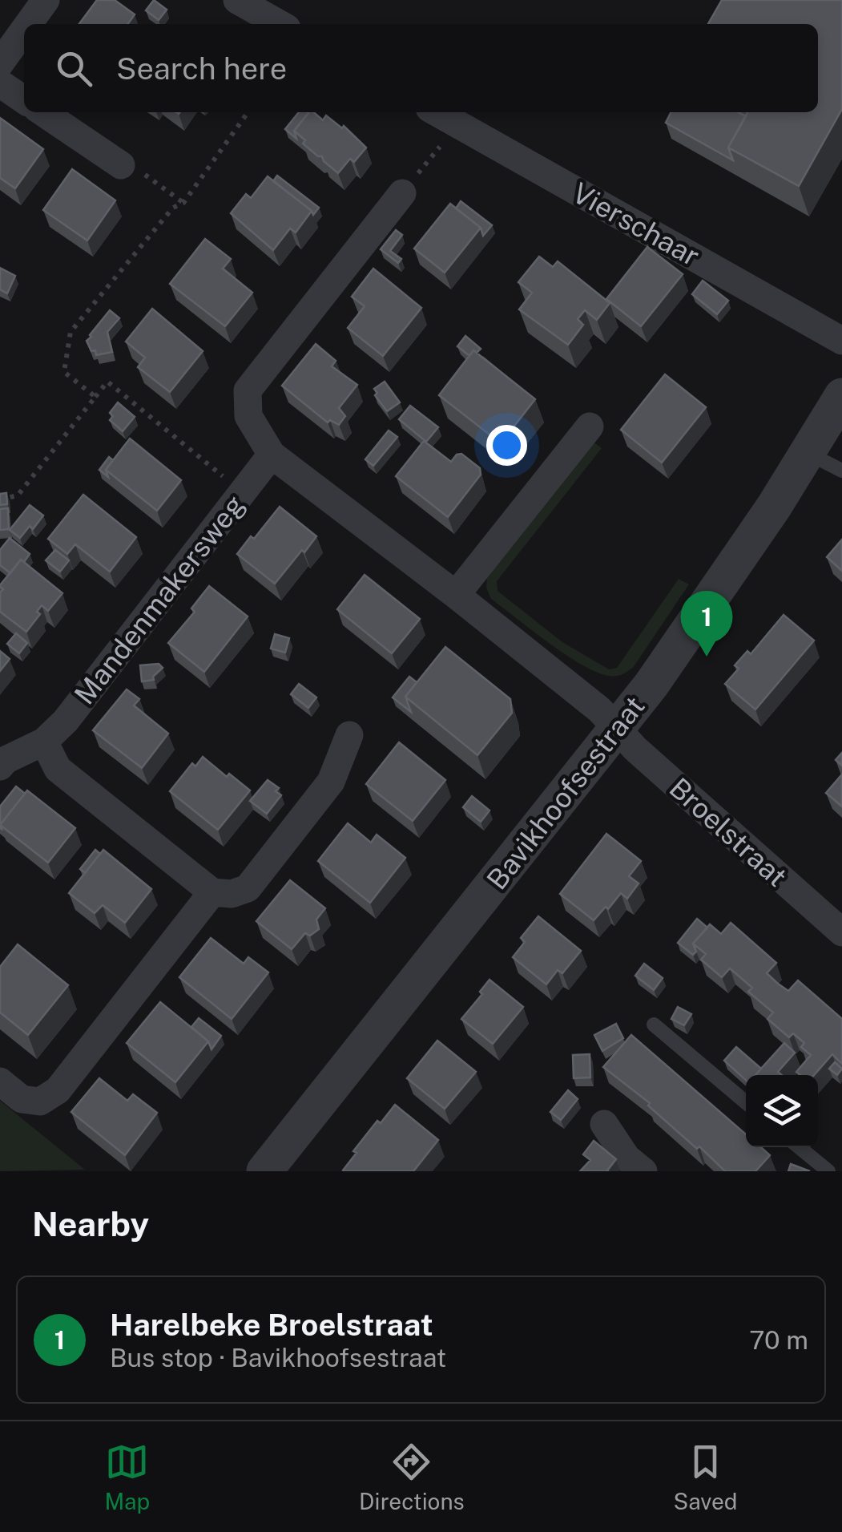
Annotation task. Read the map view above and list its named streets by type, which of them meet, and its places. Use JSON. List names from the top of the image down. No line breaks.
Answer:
{"streets":{"street":["Vierschaar","Mandenmakersweg","Bavikhoofsestraat","Broelstraat"]},"crossings":[["Bavikhoofsestraat","Broelstraat"]],"page":{"search":"Search here","pins":"1","heading":"Nearby","list":[{"mark":"1","name":"Harelbeke Broelstraat","note":"Bus stop · Bavikhoofsestraat","value":"70 m"}],"nav":["Map","Directions","Saved"]}}
